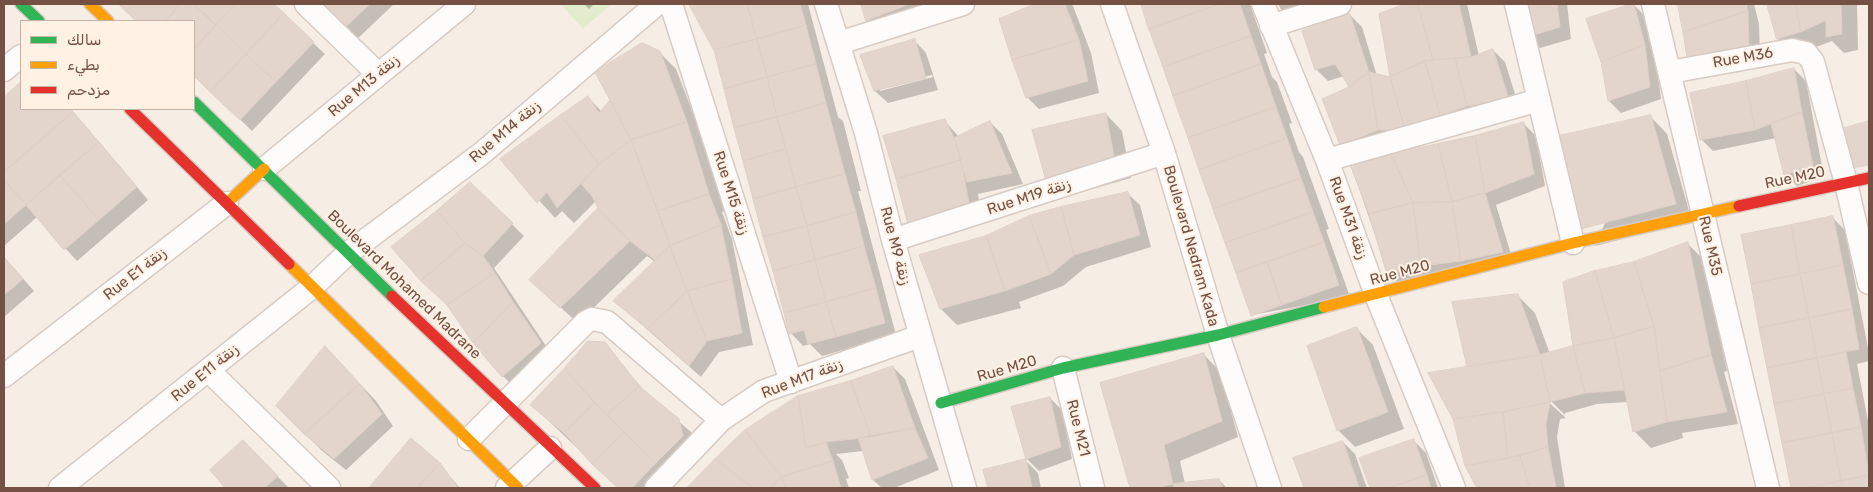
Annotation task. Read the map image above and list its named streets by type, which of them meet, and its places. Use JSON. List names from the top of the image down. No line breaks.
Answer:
{"streets":{"street":["Rue M36","Rue M13 زنقة","Rue M14 زنقة","Rue M20","Rue M15 زنقة","Rue M19 زنقة","Rue M31 زنقة","Rue M9 زنقة","Boulevard Nedram Kada","Rue M35","Rue E1 زنقة","Boulevard Mohamed Madrane","Rue E11 زنقة","Rue M17 زنقة","Rue M21"]},"crossings":[["Rue M36","Rue M20"],["Rue M36","Rue M35"],["Rue M13 زنقة","Rue E1 زنقة"],["Rue M13 زنقة","Boulevard Mohamed Madrane"],["Rue M14 زنقة","Boulevard Mohamed Madrane"],["Rue M14 زنقة","Rue E11 زنقة"],["Rue M20","Rue M31 زنقة"],["Rue M20","Rue M9 زنقة"],["Rue M20","Boulevard Nedram Kada"],["Rue M20","Rue M35"],["Rue M20","Rue M21"],["Rue M15 زنقة","Rue M17 زنقة"],["Rue M19 زنقة","Rue M9 زنقة"],["Rue M19 زنقة","Boulevard Nedram Kada"],["Rue M9 زنقة","Rue M17 زنقة"],["Rue E1 زنقة","Boulevard Mohamed Madrane"],["Boulevard Mohamed Madrane","Rue E11 زنقة"]],"legend":["سالك","بطيء","مزدحم"]}
